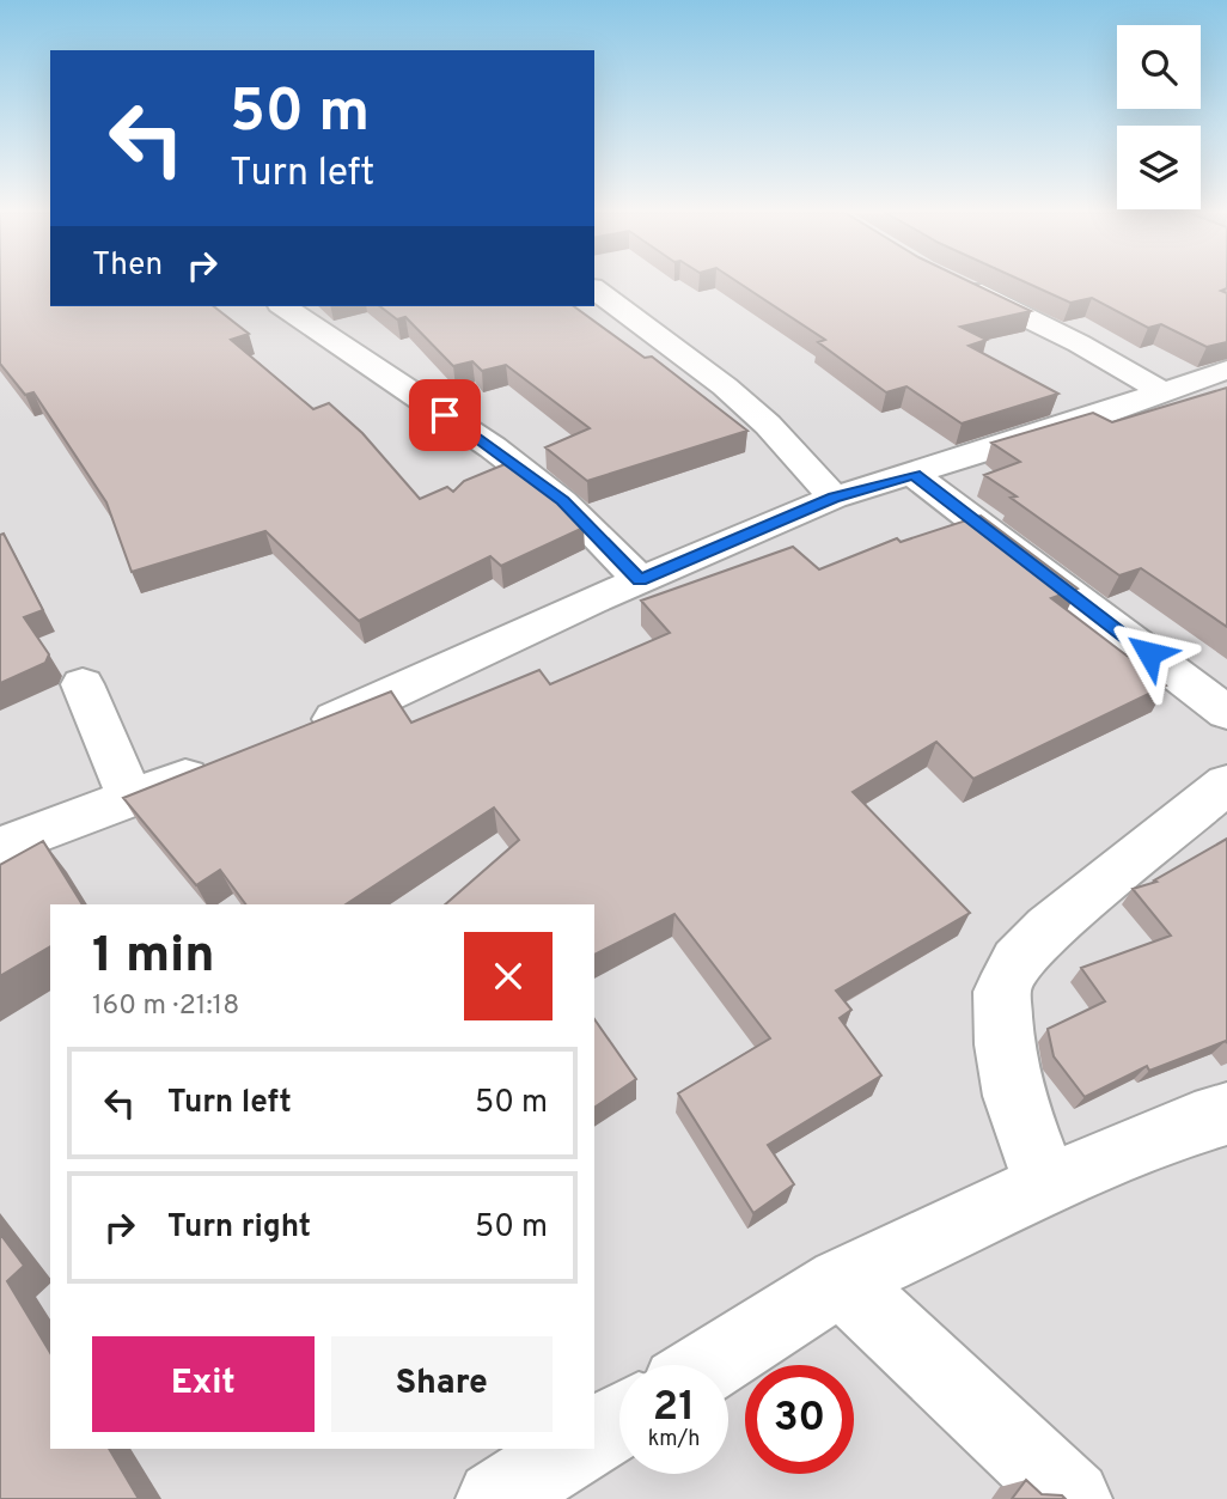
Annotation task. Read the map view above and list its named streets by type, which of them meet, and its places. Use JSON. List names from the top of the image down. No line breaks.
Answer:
{"page":{"turn":["50 m","Turn left"],"then":"Then","heading":["1 min","160 m · 21:18"],"list":[{"name":"Turn left","value":"50 m"},{"name":"Turn right","value":"50 m"}],"buttons":["Exit","Share"],"speed":"21 km/h","limit":"30"}}
